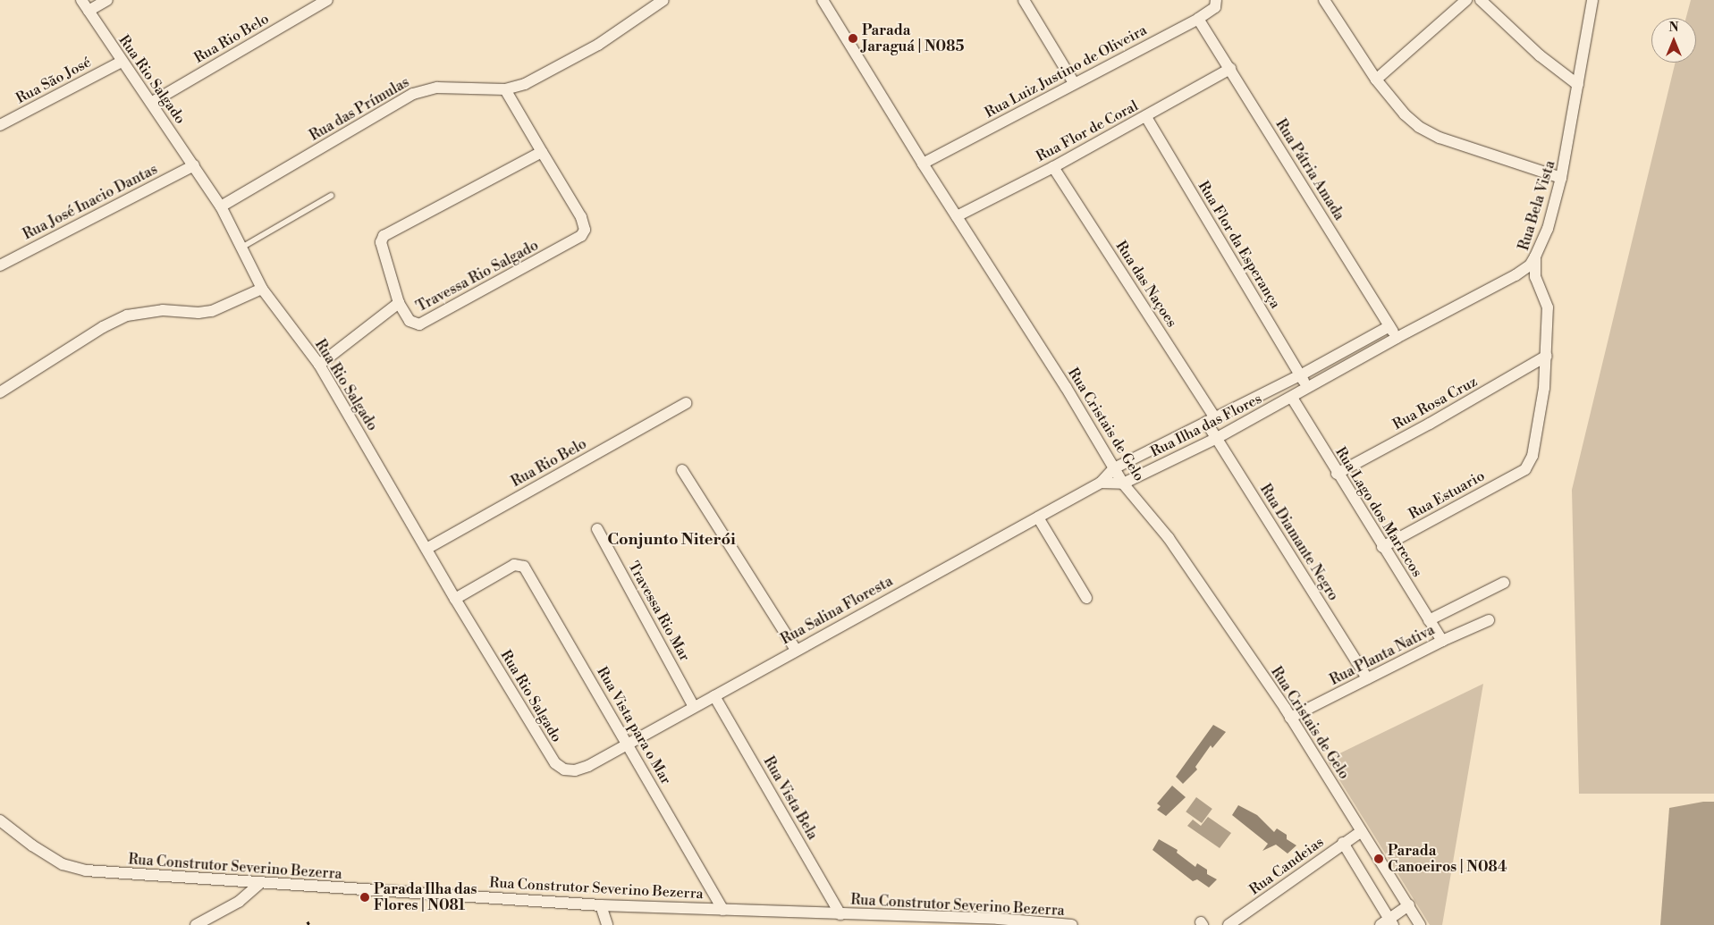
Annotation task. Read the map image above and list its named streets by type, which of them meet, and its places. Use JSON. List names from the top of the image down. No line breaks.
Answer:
{"streets":{"street":["Rua Rio Belo","Rua Luiz Justino de Oliveira","Rua Rio Salgado","Rua São José","Rua das Prímulas","Rua Flor de Coral","Rua Pátria Amada","Rua José Inacio Dantas","Rua Bela Vista","Rua Flor da Esperança","Travessa Rio Salgado","Rua das Naçoes","Rua Rosa Cruz","Rua Cristais de Gelo","Rua Ilha das Flores","Rua Estuario","Rua Lago dos Marrecos","Rua Diamante Negro","Rua Salina Floresta","Travessa Rio Mar","Rua Planta Nativa","Rua Vista para o Mar","Rua Vista Bela","Rua Candeias","Rua Construtor Severino Bezerra"]},"crossings":[["Rua Rio Belo","Rua Rio Salgado"],["Rua Luiz Justino de Oliveira","Rua Pátria Amada"],["Rua Luiz Justino de Oliveira","Rua Cristais de Gelo"],["Rua Rio Salgado","Rua São José"],["Rua Rio Salgado","Rua das Prímulas"],["Rua Rio Salgado","Rua José Inacio Dantas"],["Rua Rio Salgado","Travessa Rio Salgado"],["Rua Rio Salgado","Rua Salina Floresta"],["Rua Rio Salgado","Rua Vista para o Mar"],["Rua das Prímulas","Travessa Rio Salgado"],["Rua Flor de Coral","Rua Pátria Amada"],["Rua Flor de Coral","Rua Flor da Esperança"],["Rua Flor de Coral","Rua das Naçoes"],["Rua Flor de Coral","Rua Cristais de Gelo"],["Rua Pátria Amada","Rua Ilha das Flores"],["Rua Bela Vista","Rua Rosa Cruz"],["Rua Bela Vista","Rua Ilha das Flores"],["Rua Bela Vista","Rua Estuario"],["Rua Flor da Esperança","Rua Ilha das Flores"],["Rua das Naçoes","Rua Ilha das Flores"],["Rua das Naçoes","Rua Diamante Negro"],["Rua Rosa Cruz","Rua Lago dos Marrecos"],["Rua Cristais de Gelo","Rua Ilha das Flores"],["Rua Cristais de Gelo","Rua Planta Nativa"],["Rua Cristais de Gelo","Rua Candeias"],["Rua Ilha das Flores","Rua Lago dos Marrecos"],["Rua Ilha das Flores","Rua Diamante Negro"],["Rua Ilha das Flores","Rua Salina Floresta"],["Rua Estuario","Rua Lago dos Marrecos"],["Rua Lago dos Marrecos","Rua Planta Nativa"],["Rua Diamante Negro","Rua Planta Nativa"],["Rua Salina Floresta","Travessa Rio Mar"],["Rua Salina Floresta","Rua Vista para o Mar"],["Rua Salina Floresta","Rua Vista Bela"],["Rua Vista para o Mar","Rua Construtor Severino Bezerra"],["Rua Vista Bela","Rua Construtor Severino Bezerra"]],"districts":["Conjunto Niterói"],"places":["Parada Jaraguá | N085","Parada Canoeiros | N084","Parada Ilha das Flores | N081"],"north":"top"}
